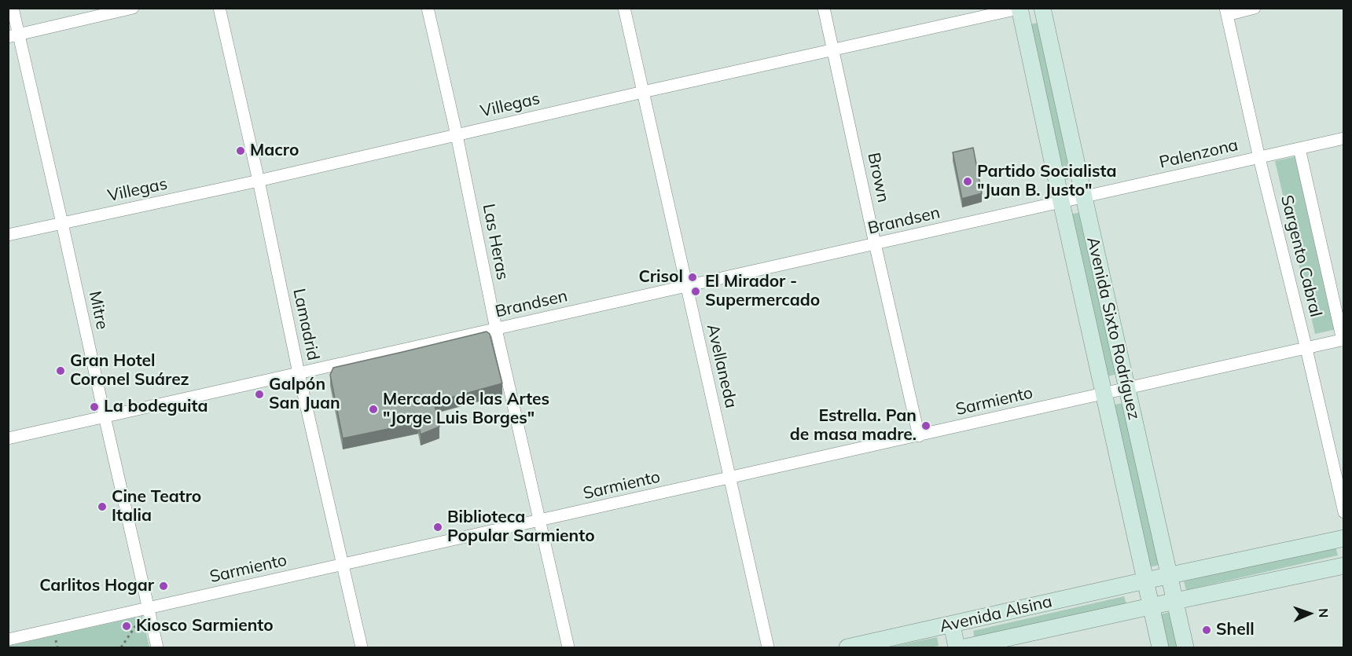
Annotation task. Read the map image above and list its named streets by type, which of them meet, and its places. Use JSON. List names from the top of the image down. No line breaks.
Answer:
{"streets":{"main road":["Avenida Sixto Rodríguez","Avenida Alsina"],"street":["Villegas","Palenzona","Brown","Brandsen","Las Heras","Sargento Cabral","Mitre","Lamadrid","Avellaneda","Sarmiento"]},"crossings":[["Villegas","Brown"],["Villegas","Las Heras"],["Villegas","Mitre"],["Villegas","Lamadrid"],["Villegas","Avenida Sixto Rodríguez"],["Villegas","Avellaneda"],["Palenzona","Brandsen"],["Palenzona","Sargento Cabral"],["Palenzona","Avenida Sixto Rodríguez"],["Brown","Brandsen"],["Brown","Sarmiento"],["Brandsen","Las Heras"],["Brandsen","Mitre"],["Brandsen","Lamadrid"],["Brandsen","Avenida Sixto Rodríguez"],["Brandsen","Avellaneda"],["Las Heras","Sarmiento"],["Sargento Cabral","Sarmiento"],["Mitre","Sarmiento"],["Lamadrid","Sarmiento"],["Avenida Sixto Rodríguez","Sarmiento"],["Avenida Sixto Rodríguez","Avenida Alsina"],["Avellaneda","Sarmiento"]],"places":["Macro","Partido Socialista \"Juan B. Justo\"","Crisol","El Mirador - Supermercado","Gran Hotel Coronel Suárez","Galpón San Juan","La bodeguita","Mercado de las Artes \"Jorge Luis Borges\"","Estrella. Pan de masa madre.","Cine Teatro Italia","Biblioteca Popular Sarmiento","Carlitos Hogar","Kiosco Sarmiento","Shell"],"north":"right"}
